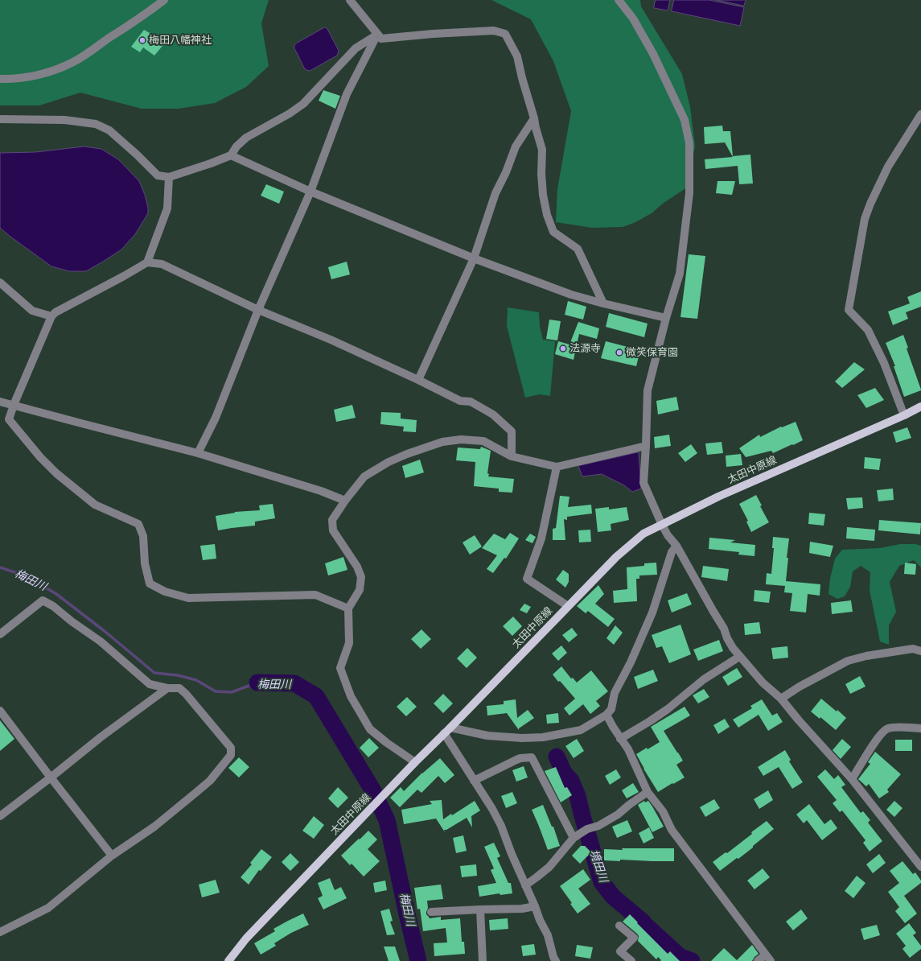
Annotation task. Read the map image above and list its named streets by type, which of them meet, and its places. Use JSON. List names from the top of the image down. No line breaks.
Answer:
{"streets":{"main road":["太田中原線"]},"water":["梅田川","境田川"],"places":["梅田八幡神社","法源寺","微笑保育園"]}
